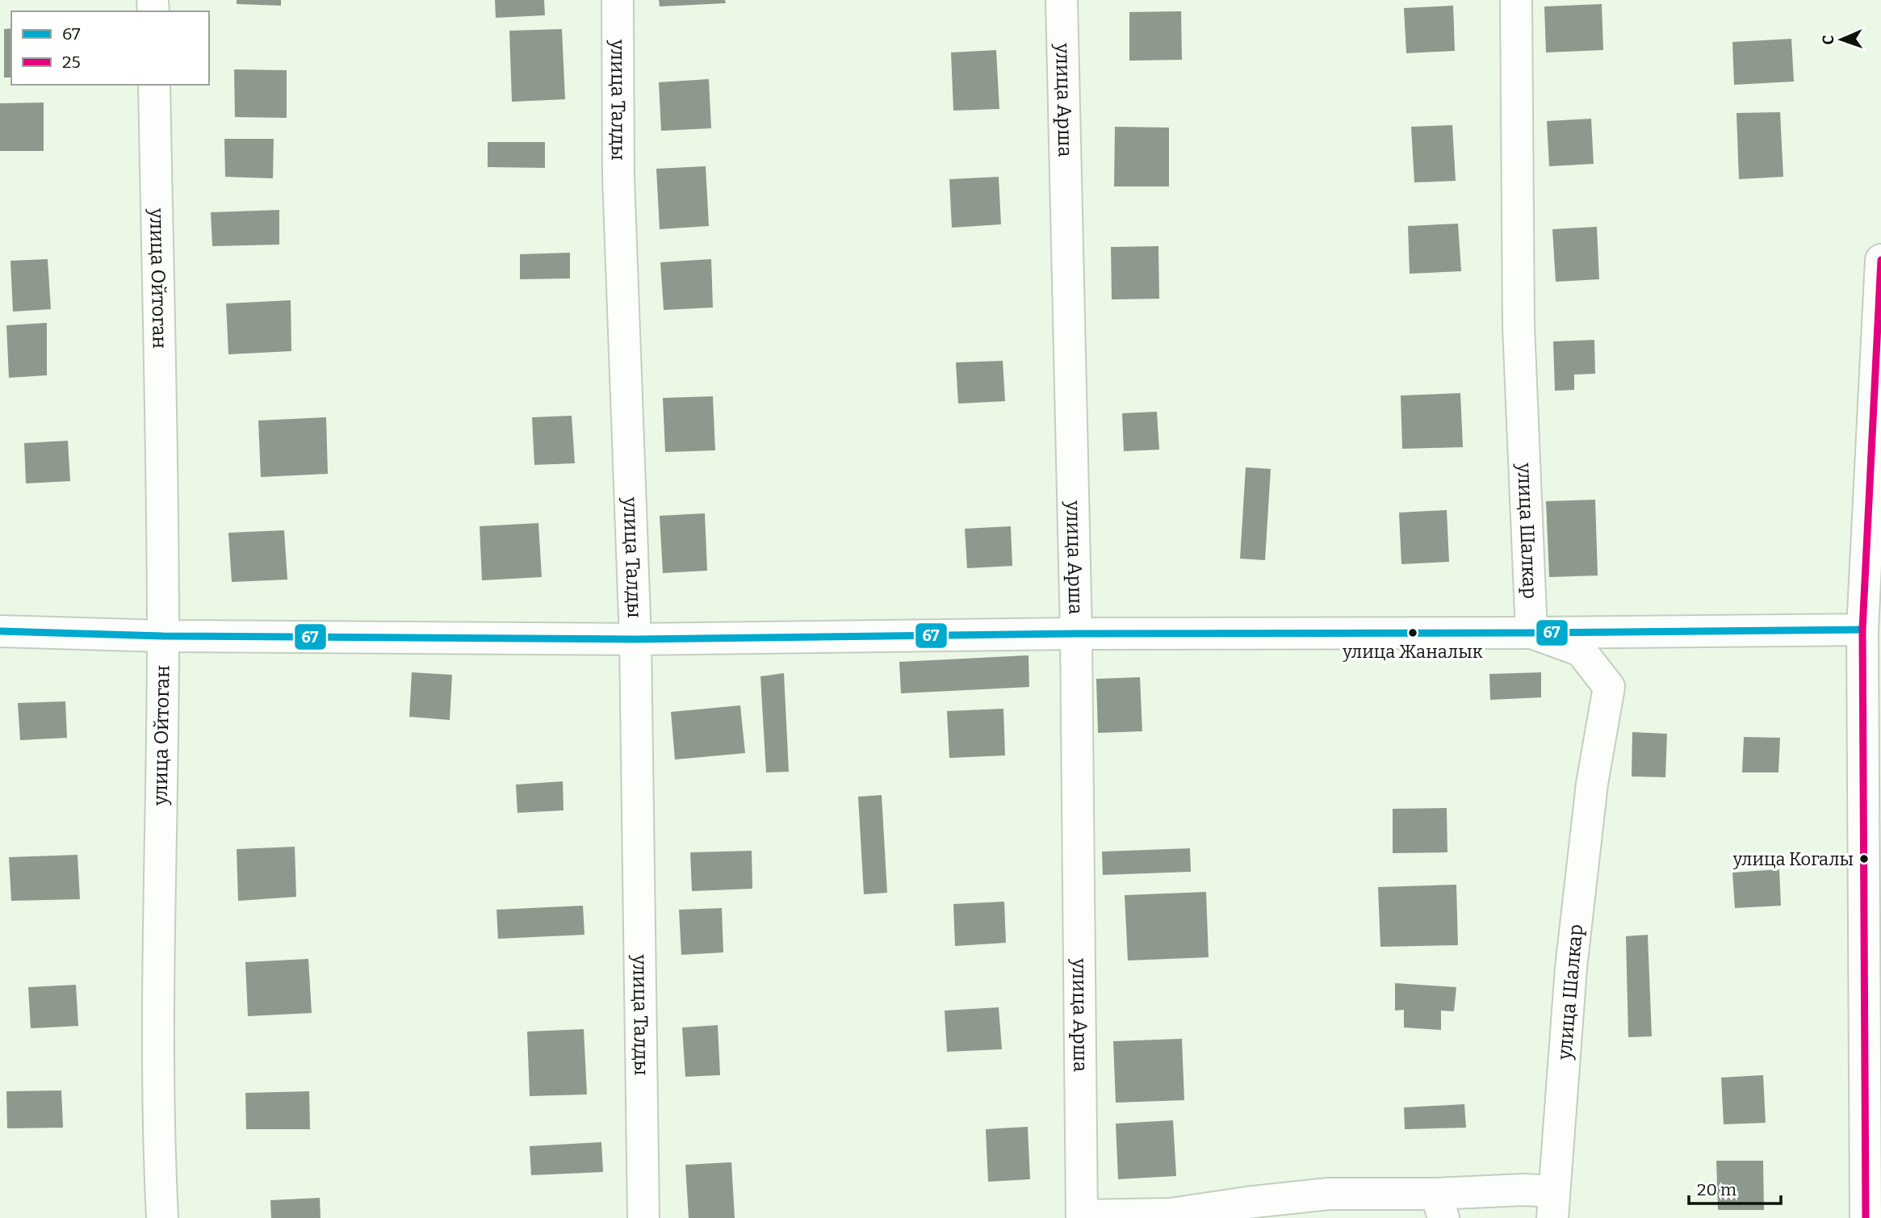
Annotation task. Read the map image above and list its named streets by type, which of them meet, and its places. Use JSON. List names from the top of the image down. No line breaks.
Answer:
{"streets":{"street":["улица Талды","улица Арша","улица Ойтоган","улица Шалкар"]},"places":["улица Жаналык","улица Когалы"],"lines":["transit line 25","transit line 67"],"legend":["67","25"],"scale_bar":"20 m","north":"left"}
